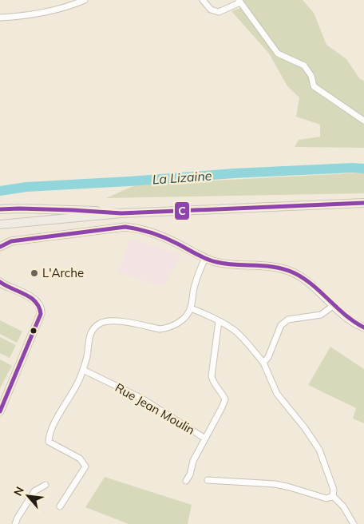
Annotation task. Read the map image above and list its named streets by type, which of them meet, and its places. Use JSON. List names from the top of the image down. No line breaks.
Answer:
{"streets":{"street":["Rue Jean Moulin"]},"water":["La Lizaine"],"places":["L'Arche"],"lines":["transit line C"],"north":"top left"}
